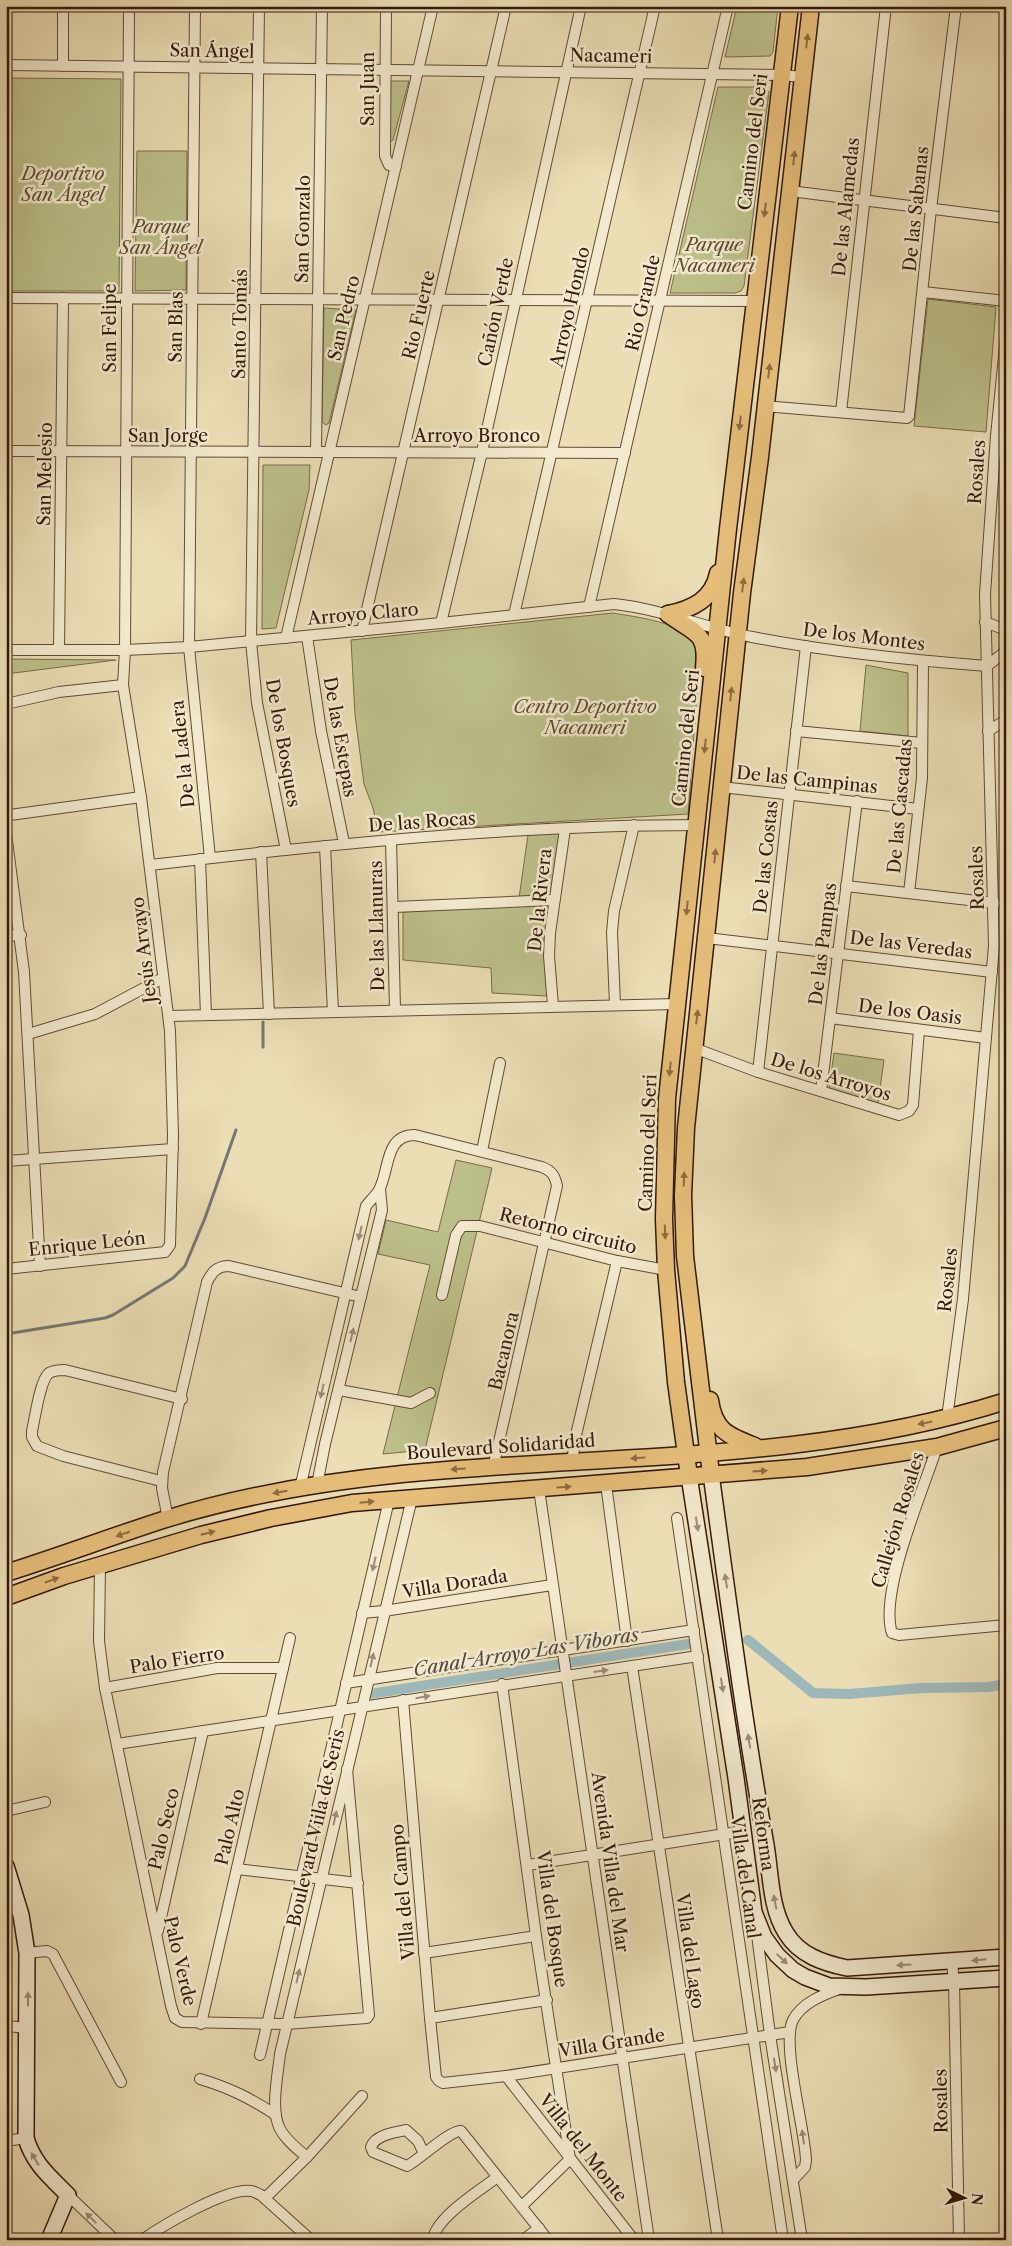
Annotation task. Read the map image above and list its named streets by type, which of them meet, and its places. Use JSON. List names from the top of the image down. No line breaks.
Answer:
{"streets":{"main road":["Camino del Seri","Boulevard Solidaridad","Reforma"],"street":["San Ángel","Nacameri","San Juan","De las Alamedas","De las Sabanas","San Gonzalo","Rio Grande","Arroyo Hondo","Cañón Verde","Rio Fuerte","San Pedro","Santo Tomás","San Blas","San Felipe","San Jorge","Arroyo Bronco","Rosales","San Melesio","Arroyo Claro","De los Montes","De las Estepas","De los Bosques","De la Ladera","De las Campinas","De las Cascadas","De las Rocas","De las Costas","De la Rivera","De las Llanuras","De las Pampas","De las Veredas","Jesús Arvayo","De los Oasis","De los Arroyos","Retorno circuito","Enrique León","Bacanora","Callejón Rosales","Villa Dorada","Palo Fierro","Palo Alto","Boulevard Viila de Seris","Palo Seco","Avenida Villa del Mar","Villa del Canal","Villa del Campo","Villa del Bosque","Villa del Lago","Palo Verde","Villa Grande","Villa del Monte"]},"crossings":[["San Ángel","Nacameri"],["San Ángel","San Juan"],["San Ángel","San Gonzalo"],["San Ángel","San Pedro"],["San Ángel","Santo Tomás"],["San Ángel","San Blas"],["San Ángel","San Felipe"],["Nacameri","Camino del Seri"],["Nacameri","Rio Grande"],["Nacameri","Arroyo Hondo"],["Nacameri","Cañón Verde"],["Nacameri","Rio Fuerte"],["Nacameri","San Pedro"],["San Juan","San Pedro"],["Camino del Seri","Arroyo Claro"],["Camino del Seri","De los Montes"],["Camino del Seri","De las Rocas"],["Camino del Seri","Retorno circuito"],["Camino del Seri","Boulevard Solidaridad"],["Camino del Seri","Reforma"],["De las Alamedas","De las Sabanas"],["San Gonzalo","San Jorge"],["Rio Grande","Arroyo Bronco"],["Rio Grande","Arroyo Claro"],["Arroyo Hondo","Arroyo Bronco"],["Arroyo Hondo","Arroyo Claro"],["Cañón Verde","Arroyo Bronco"],["Cañón Verde","Arroyo Claro"],["Rio Fuerte","Arroyo Bronco"],["Rio Fuerte","Arroyo Claro"],["San Pedro","San Jorge"],["San Pedro","Arroyo Bronco"],["San Pedro","Arroyo Claro"],["Santo Tomás","San Jorge"],["Santo Tomás","Arroyo Claro"],["Santo Tomás","De los Bosques"],["San Blas","San Jorge"],["San Blas","Arroyo Claro"],["San Blas","De la Ladera"],["San Felipe","San Jorge"],["San Felipe","Arroyo Claro"],["San Felipe","Jesús Arvayo"],["San Jorge","Arroyo Bronco"],["San Jorge","San Melesio"],["Rosales","De los Montes"],["Rosales","De las Veredas"],["Rosales","De los Oasis"],["Rosales","Boulevard Solidaridad"],["Rosales","Reforma"],["San Melesio","Arroyo Claro"],["Arroyo Claro","De los Montes"],["Arroyo Claro","De las Estepas"],["Arroyo Claro","De los Bosques"],["Arroyo Claro","De la Ladera"],["Arroyo Claro","Jesús Arvayo"],["De los Montes","De las Cascadas"],["De los Montes","De las Costas"],["De las Estepas","De las Rocas"],["De los Bosques","De las Rocas"],["De la Ladera","De las Rocas"],["De las Campinas","De las Cascadas"],["De las Campinas","De las Costas"],["De las Campinas","De las Pampas"],["De las Rocas","De la Rivera"],["De las Rocas","De las Llanuras"],["De las Rocas","Jesús Arvayo"],["De las Costas","De las Veredas"],["De las Costas","De los Arroyos"],["De las Pampas","De las Veredas"],["De las Pampas","De los Oasis"],["De las Pampas","De los Arroyos"],["Jesús Arvayo","Enrique León"],["De los Oasis","De los Arroyos"],["Retorno circuito","Bacanora"],["Bacanora","Boulevard Solidaridad"],["Villa Dorada","Boulevard Viila de Seris"],["Villa Dorada","Avenida Villa del Mar"],["Palo Fierro","Palo Alto"],["Palo Fierro","Palo Verde"],["Palo Alto","Palo Verde"],["Boulevard Viila de Seris","Palo Verde"],["Palo Seco","Palo Verde"],["Reforma","Villa del Canal"],["Avenida Villa del Mar","Villa Grande"],["Villa del Canal","Villa Grande"],["Villa del Campo","Villa Grande"],["Villa del Bosque","Villa Grande"],["Villa del Bosque","Villa del Monte"],["Villa del Lago","Villa Grande"],["Villa Grande","Villa del Monte"]],"water":["Canal Arroyo Las Viboras"],"parks":["Deportivo San Ángel","Parque San Ángel","Parque Nacameri","Centro Deportivo Nacameri"],"north":"right"}
